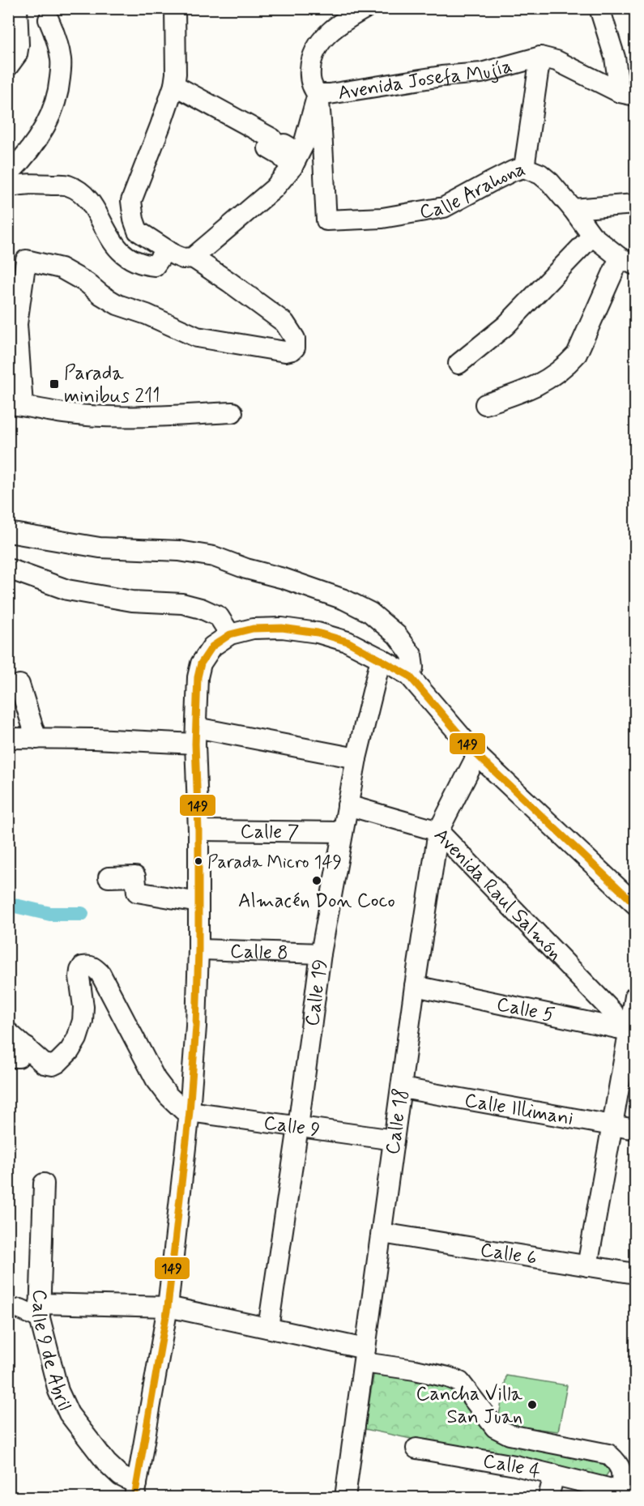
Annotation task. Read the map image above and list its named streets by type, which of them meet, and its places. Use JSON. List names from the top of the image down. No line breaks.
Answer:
{"streets":{"street":["Avenida Josefa Mujía","Calle Arahona","Calle 7","Avenida Raul Salmón","Calle 8","Calle 19","Calle 5","Calle Illimani","Calle 18","Calle 9","Calle 6","Calle 9 de Abril","Calle 4"]},"crossings":[["Avenida Josefa Mujía","Calle Arahona"],["Calle 7","Calle 19"],["Avenida Raul Salmón","Calle 19"],["Avenida Raul Salmón","Calle 5"],["Avenida Raul Salmón","Calle 18"],["Calle 8","Calle 19"],["Calle 19","Calle 9"],["Calle 5","Calle 18"],["Calle Illimani","Calle 18"],["Calle 18","Calle 9"],["Calle 18","Calle 6"]],"places":{"transit":["Parada minibus 211"],"other":["Parada Micro 149","Almacén Don Coco","Cancha Villa San Juan"]},"lines":["transit line 149"]}
